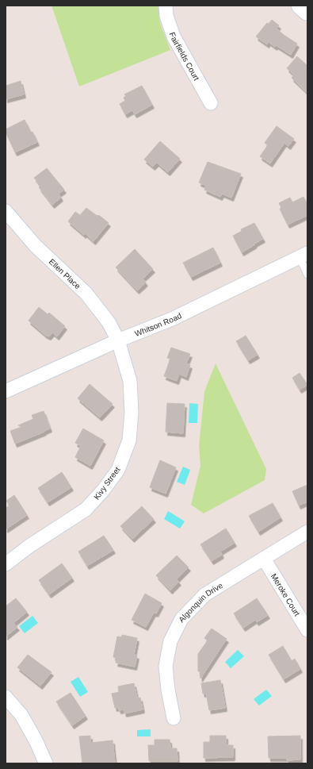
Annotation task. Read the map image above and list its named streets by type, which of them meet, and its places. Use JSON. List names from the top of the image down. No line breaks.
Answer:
{"streets":{"street":["Fairfields Court","Ellen Place","Whitson Road","Kivy Street","Meroke Court","Algonquin Drive"]},"crossings":[["Ellen Place","Whitson Road"],["Ellen Place","Kivy Street"],["Whitson Road","Kivy Street"],["Meroke Court","Algonquin Drive"]]}
